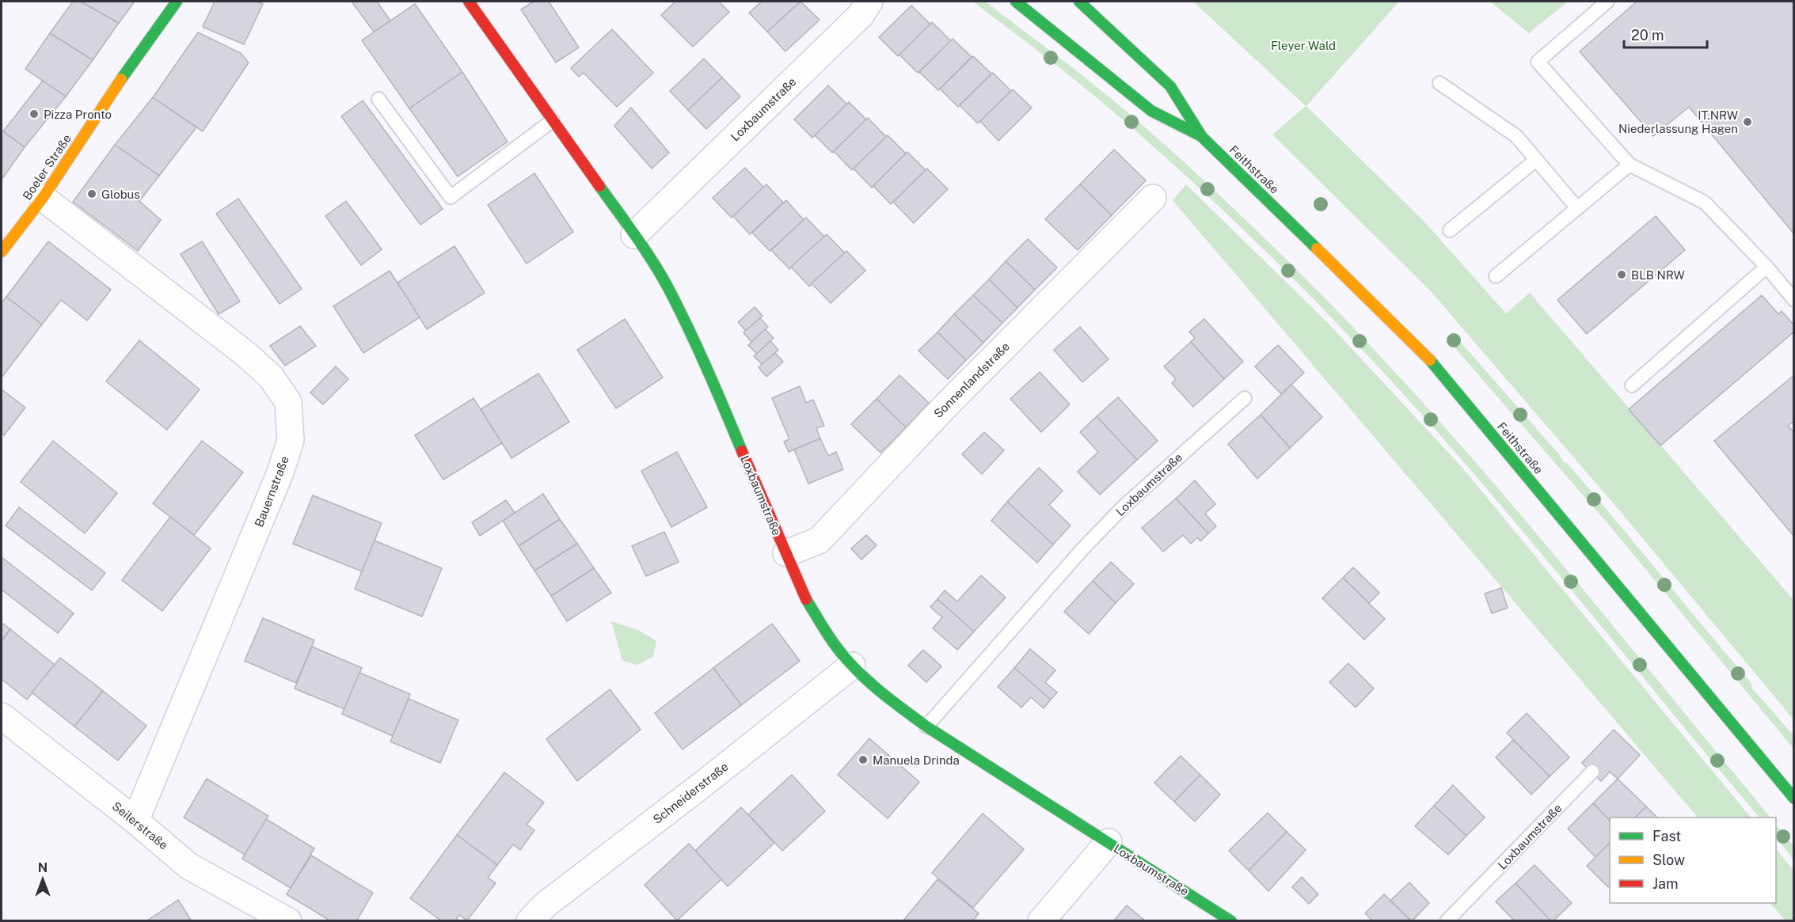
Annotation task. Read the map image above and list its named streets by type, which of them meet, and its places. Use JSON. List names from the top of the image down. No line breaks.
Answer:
{"streets":{"street":["Loxbaumstraße","Boeler Straße","Feithstraße","Sonnenlandstraße","Bauernstraße","Schneiderstraße","Seilerstraße"]},"crossings":[["Loxbaumstraße","Sonnenlandstraße"],["Loxbaumstraße","Schneiderstraße"],["Boeler Straße","Bauernstraße"],["Bauernstraße","Seilerstraße"]],"parks":["Fleyer Wald"],"places":["Pizza Pronto","IT.NRW Niederlassung Hagen","Globus","BLB NRW","Manuela Drinda"],"legend":["Fast","Slow","Jam"],"scale_bar":"20 m","north":"top"}
